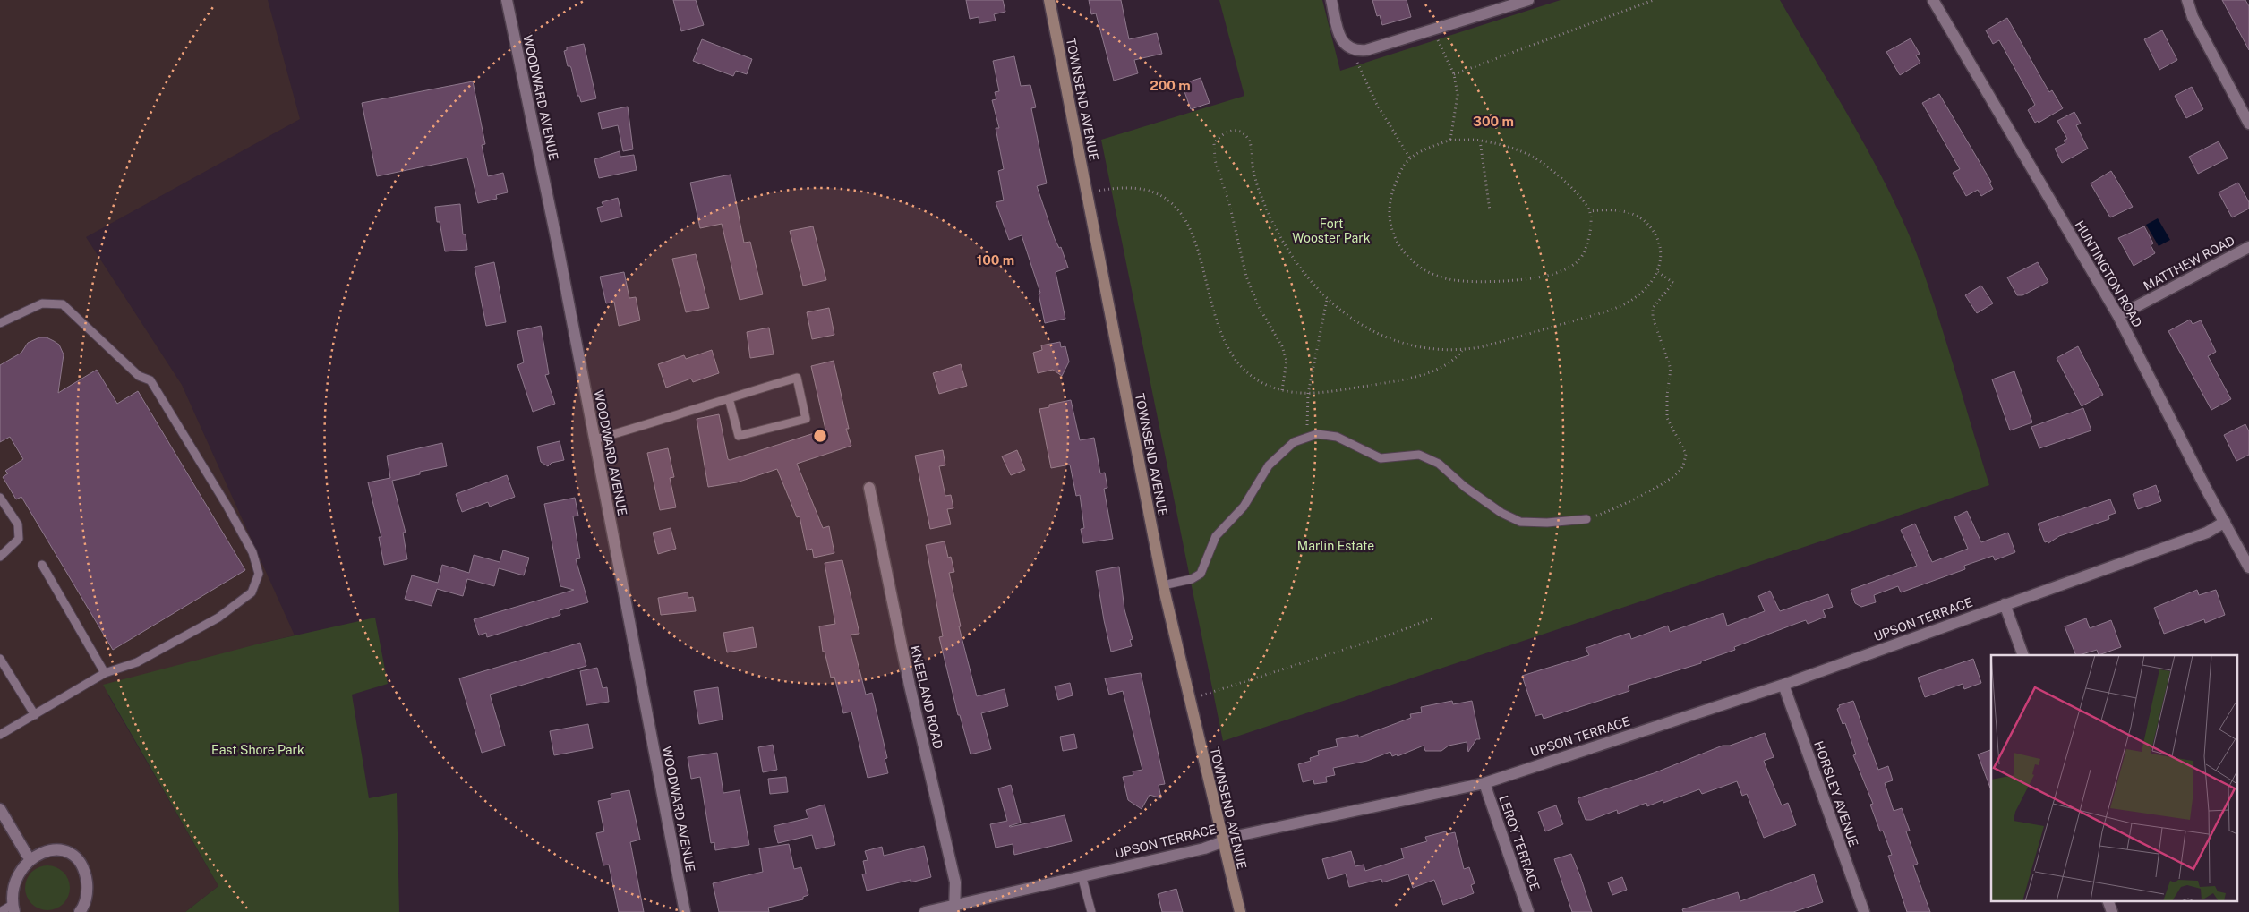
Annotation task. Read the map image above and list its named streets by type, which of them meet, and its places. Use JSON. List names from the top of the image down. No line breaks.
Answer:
{"streets":{"main road":["TOWNSEND AVENUE"],"street":["WOODWARD AVENUE","MATTHEW ROAD","HUNTINGTON ROAD","UPSON TERRACE","KNEELAND ROAD","HORSLEY AVENUE","LEROY TERRACE"]},"crossings":[["TOWNSEND AVENUE","UPSON TERRACE"],["MATTHEW ROAD","HUNTINGTON ROAD"],["HUNTINGTON ROAD","UPSON TERRACE"],["UPSON TERRACE","KNEELAND ROAD"],["UPSON TERRACE","HORSLEY AVENUE"],["UPSON TERRACE","LEROY TERRACE"]],"parks":["Fort Wooster Park","Marlin Estate","East Shore Park"],"rings":["200 m","300 m","100 m"]}
